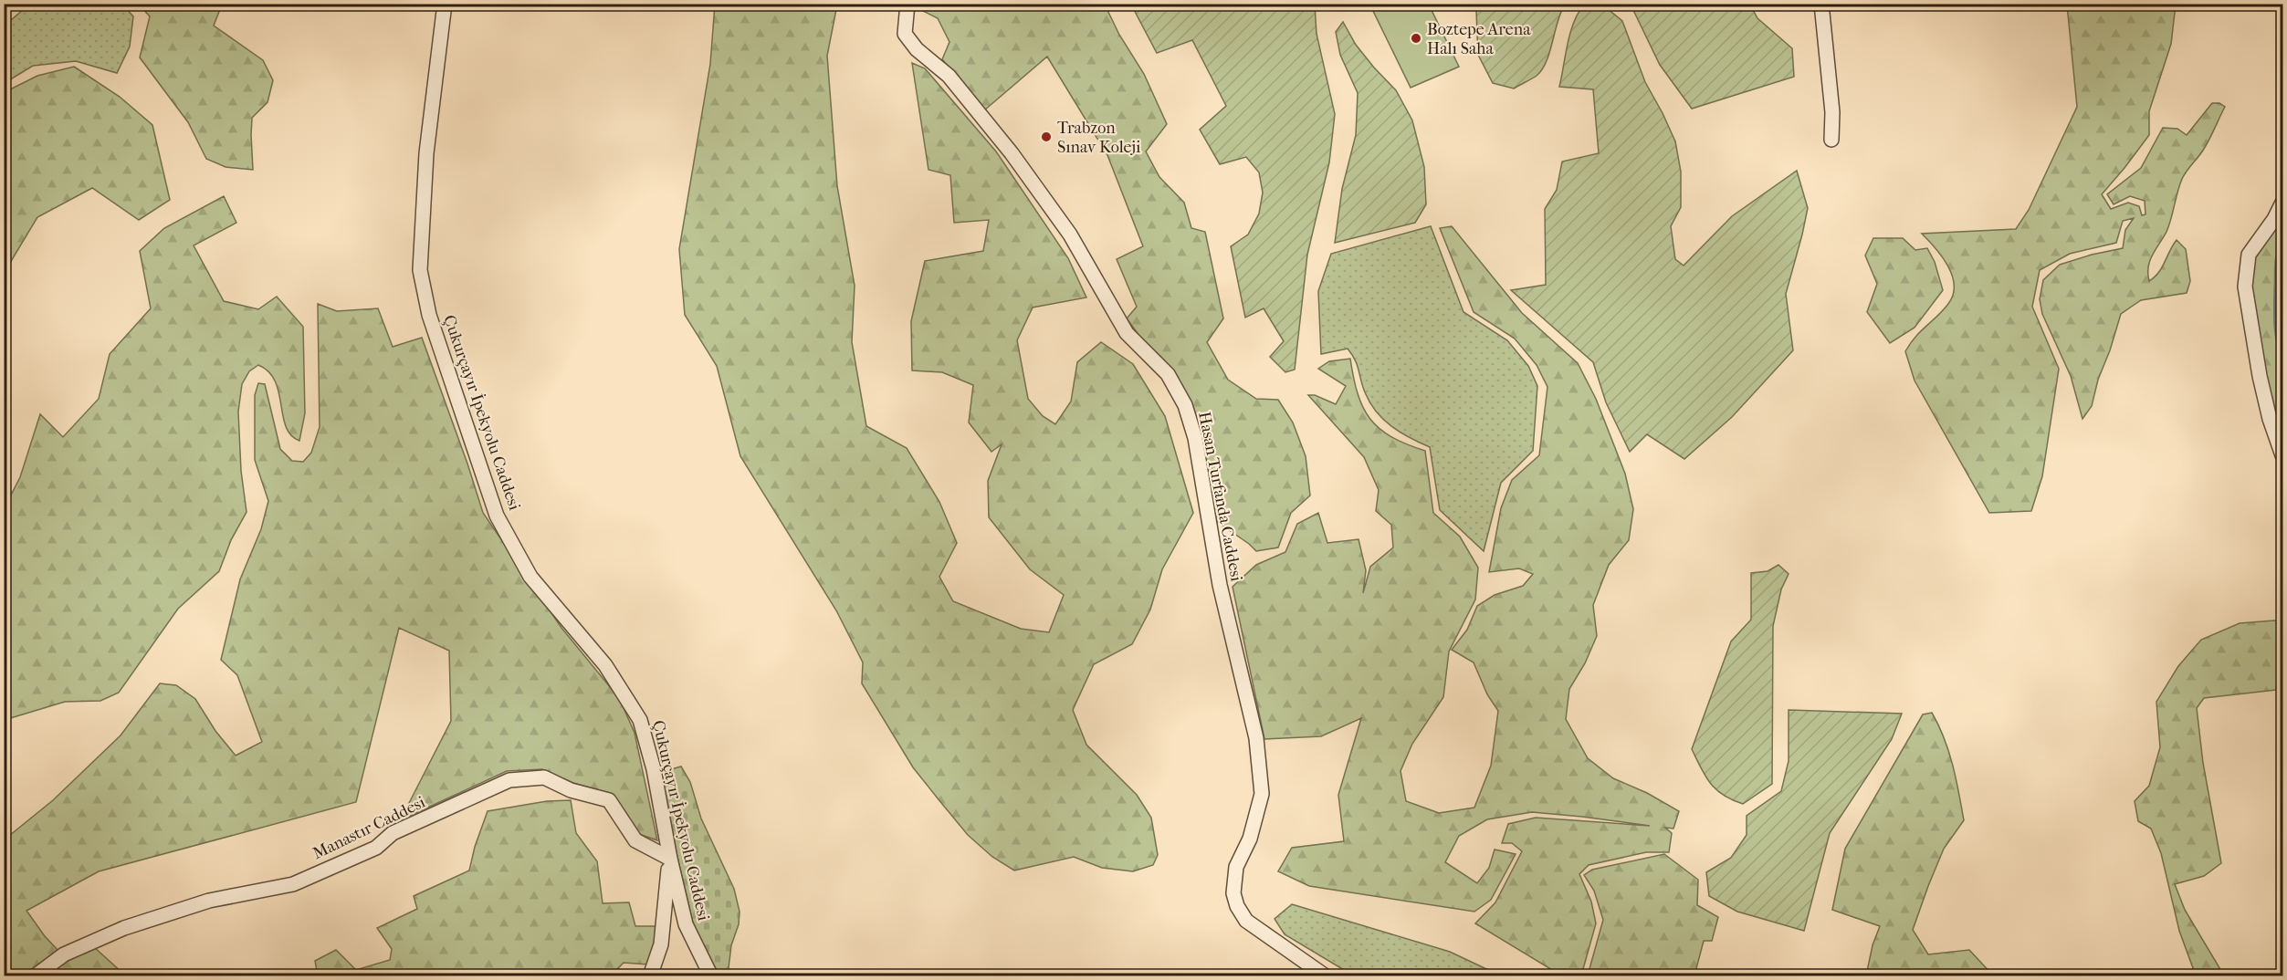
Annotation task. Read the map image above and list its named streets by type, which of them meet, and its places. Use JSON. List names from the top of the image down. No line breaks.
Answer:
{"streets":{"street":["Çukurçayır İpekyolu Caddesi","Hasan Turfanda Caddesi","Manastır Caddesi"]},"crossings":[["Çukurçayır İpekyolu Caddesi","Manastır Caddesi"]],"places":["Boztepe Arena Halı Saha","Trabzon Sınav Koleji"]}
